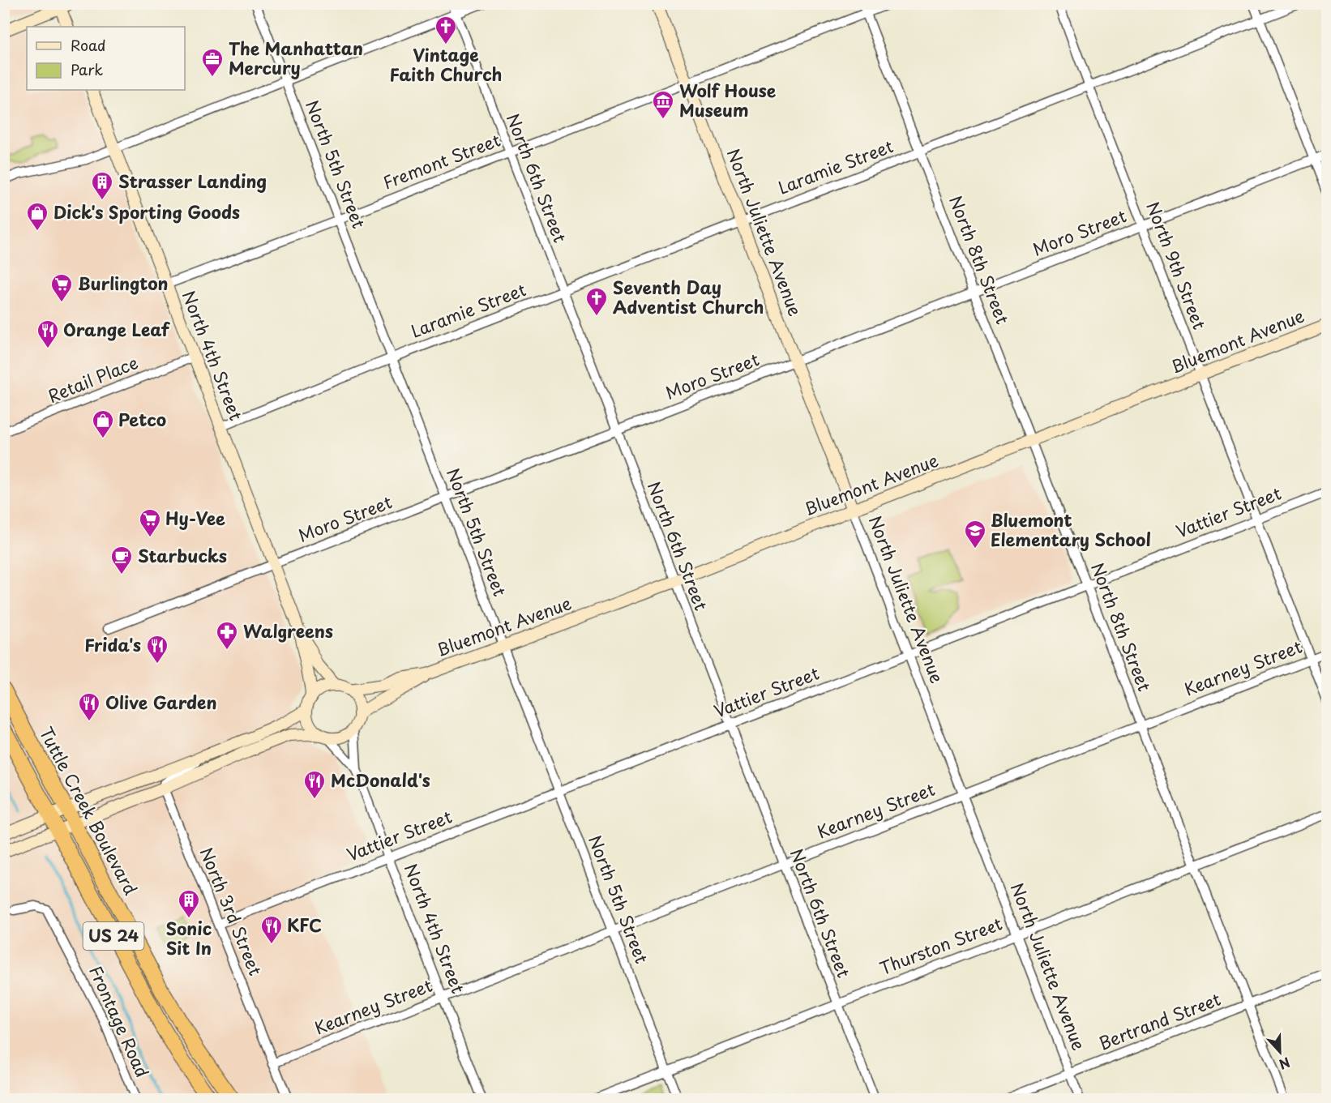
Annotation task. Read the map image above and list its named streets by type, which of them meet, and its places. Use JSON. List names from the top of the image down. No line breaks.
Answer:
{"streets":{"highway":["Tuttle Creek Boulevard","US 24"],"main road":["North Juliette Avenue","Bluemont Avenue","North 4th Street"],"street":["Fremont Street","North 5th Street","Laramie Street","North 6th Street","Moro Street","North 8th Street","North 9th Street","Retail Place","Vattier Street","Kearney Street","North 3rd Street","Thurston Street","Frontage Road","Bertrand Street"]},"crossings":[["Fremont Street","North 5th Street"],["Fremont Street","North 6th Street"],["Fremont Street","North Juliette Avenue"],["Fremont Street","North 8th Street"],["Fremont Street","North 4th Street"],["North 5th Street","Laramie Street"],["North 5th Street","Moro Street"],["North 5th Street","Bluemont Avenue"],["North 5th Street","Vattier Street"],["North 5th Street","Kearney Street"],["North 5th Street","Thurston Street"],["Laramie Street","North 6th Street"],["Laramie Street","North Juliette Avenue"],["Laramie Street","North 8th Street"],["Laramie Street","North 9th Street"],["Laramie Street","North 4th Street"],["North 6th Street","Moro Street"],["North 6th Street","Bluemont Avenue"],["North 6th Street","Vattier Street"],["North 6th Street","Kearney Street"],["North 6th Street","Thurston Street"],["North Juliette Avenue","Moro Street"],["North Juliette Avenue","Bluemont Avenue"],["North Juliette Avenue","Vattier Street"],["North Juliette Avenue","Kearney Street"],["North Juliette Avenue","Thurston Street"],["North Juliette Avenue","Bertrand Street"],["Moro Street","North 8th Street"],["Moro Street","North 9th Street"],["Moro Street","North 4th Street"],["North 8th Street","Bluemont Avenue"],["North 8th Street","Vattier Street"],["North 8th Street","Kearney Street"],["North 8th Street","Thurston Street"],["North 8th Street","Bertrand Street"],["North 9th Street","Bluemont Avenue"],["North 9th Street","Vattier Street"],["North 9th Street","Kearney Street"],["Bluemont Avenue","North 4th Street"],["North 4th Street","Retail Place"],["North 4th Street","Vattier Street"],["North 4th Street","Kearney Street"],["Vattier Street","North 3rd Street"],["Kearney Street","North 3rd Street"]],"places":{"church":["Vintage Faith Church","Seventh Day Adventist Church"],"office":["The Manhattan Mercury"],"museum":["Wolf House Museum"],"building":["Strasser Landing","Sonic Sit In"],"shop":["Dick's Sporting Goods","Petco"],"supermarket":["Burlington","Hy-Vee"],"restaurant":["Orange Leaf","Frida's","Olive Garden","McDonald's","KFC"],"school or university":["Bluemont Elementary School"],"cafe":["Starbucks"],"pharmacy":["Walgreens"]},"legend":["Road","Park"],"north":"bottom"}
